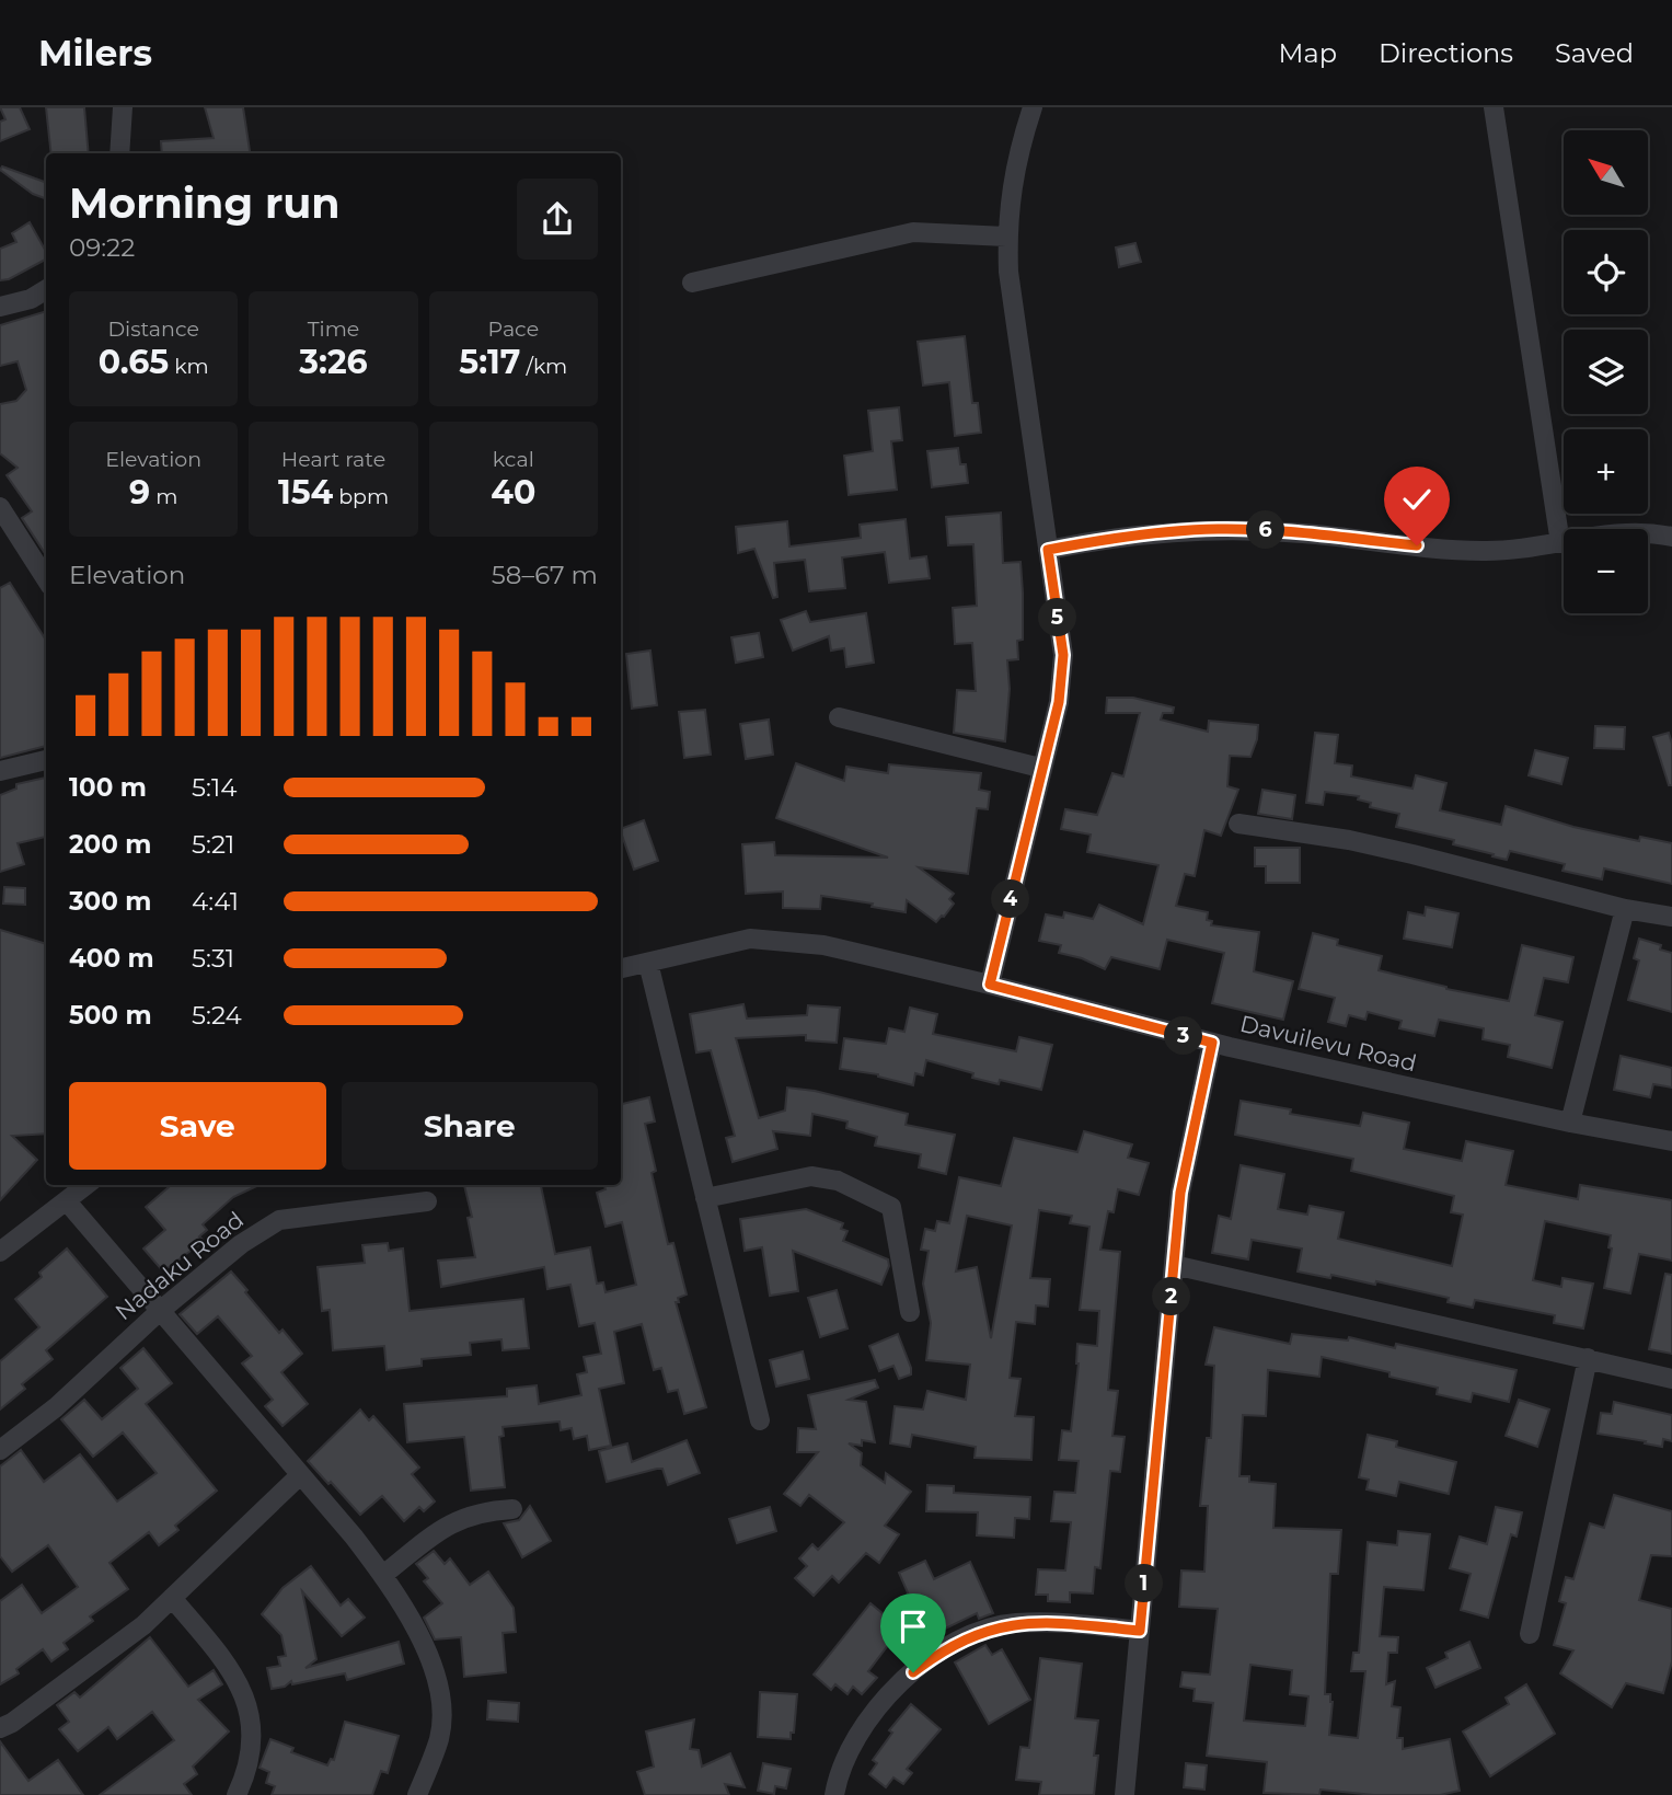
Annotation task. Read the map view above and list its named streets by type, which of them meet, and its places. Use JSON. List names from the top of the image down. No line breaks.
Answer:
{"streets":{"street":["Davuilevu Road","Nadaku Road"]},"north":"top left","page":{"header":"Milers","nav":["Map","Directions","Saved"],"map_buttons":["+","−"],"heading":["Morning run","09:22"],"stats":[["Distance","0.65 km"],["Time","3:26"],["Pace","5:17 /km"],["Elevation","9 m"],["Heart rate","154 bpm"],["kcal","40"]],"pins":["6","5","4","3","2","1"],"chart":["Elevation","58–67 m"],"list":[{"name":"100 m","note":"5:14"},{"name":"200 m","note":"5:21"},{"name":"300 m","note":"4:41"},{"name":"400 m","note":"5:31"},{"name":"500 m","note":"5:24"}],"buttons":["Save","Share"]}}
